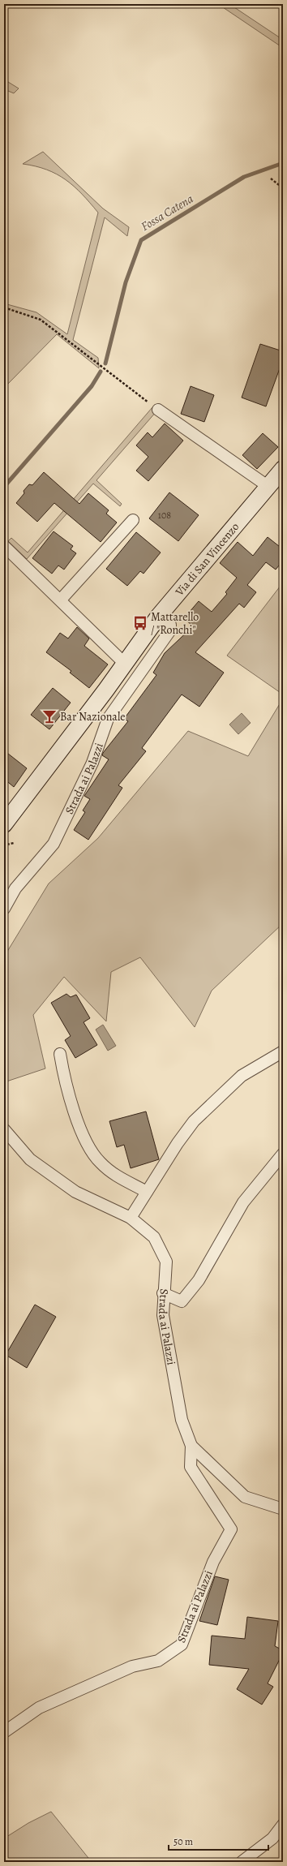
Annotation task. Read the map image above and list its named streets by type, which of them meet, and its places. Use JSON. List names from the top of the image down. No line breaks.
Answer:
{"streets":{"main road":["Via di San Vincenzo"],"street":["Strada ai Palazzi"]},"crossings":[["Via di San Vincenzo","Strada ai Palazzi"]],"water":["Fossa Catena"],"places":{"bus stop":["Mattarello / \"Ronchi\""],"bar":["Bar Nazionale"]},"house_numbers":["108"],"scale_bar":"50 m"}
